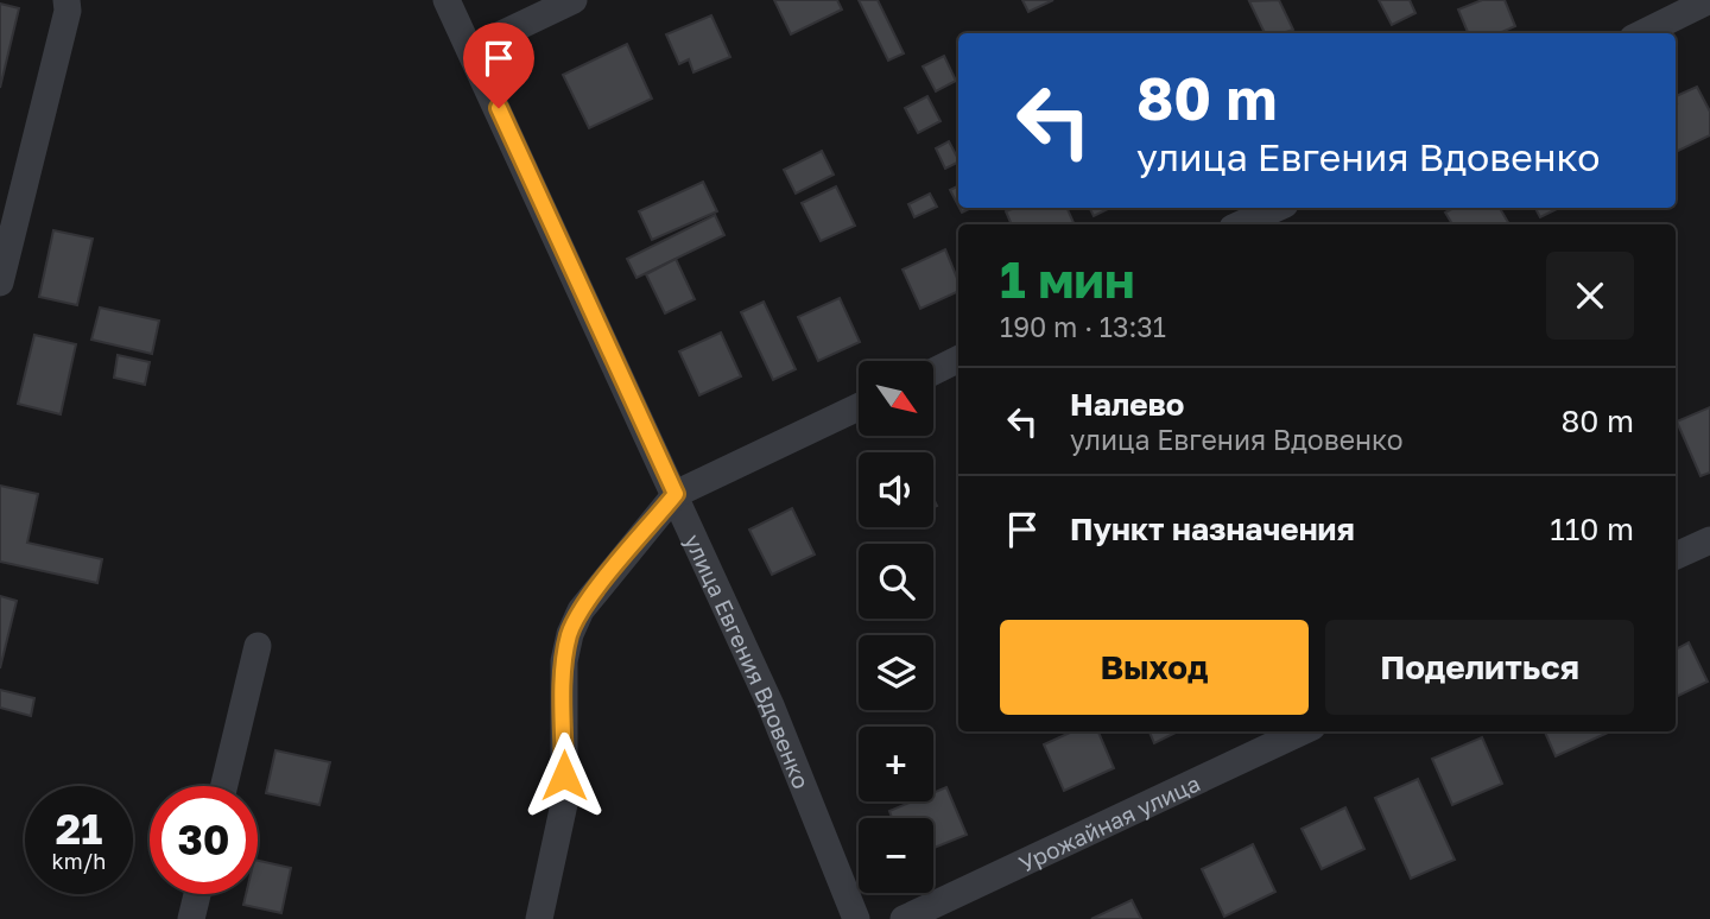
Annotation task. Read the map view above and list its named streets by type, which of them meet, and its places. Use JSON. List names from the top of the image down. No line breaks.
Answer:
{"streets":{"street":["улица Евгения Вдовенко","Урожайная улица"]},"north":"bottom right","page":{"turn":["80 m","улица Евгения Вдовенко"],"heading":["1 мин","190 m · 13:31"],"map_buttons":["+","−"],"list":[{"name":"Налево","note":"улица Евгения Вдовенко","value":"80 m"},{"name":"Пункт назначения","value":"110 m"}],"buttons":["Выход","Поделиться"],"speed":"21 km/h","limit":"30"}}
